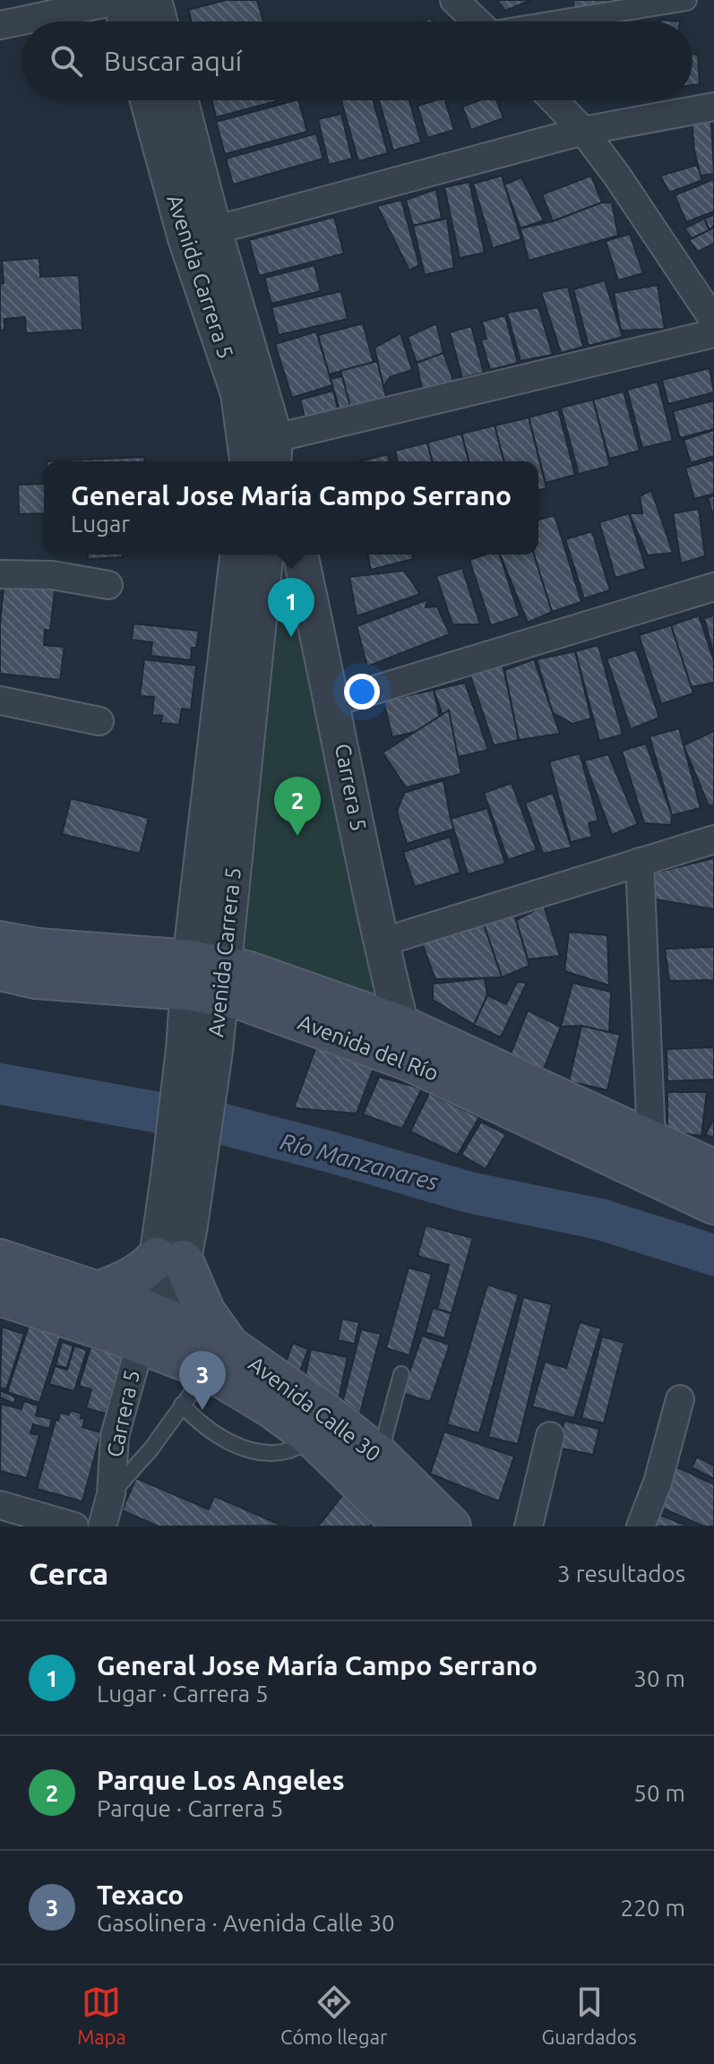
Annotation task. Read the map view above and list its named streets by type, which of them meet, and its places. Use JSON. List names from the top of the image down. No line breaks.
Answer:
{"streets":{"main road":["Avenida del Río","Avenida Calle 30"],"street":["Avenida Carrera 5","Carrera 5"]},"crossings":[["Avenida Carrera 5","Carrera 5"],["Avenida Carrera 5","Avenida del Río"],["Avenida Carrera 5","Avenida Calle 30"],["Carrera 5","Avenida del Río"],["Carrera 5","Avenida Calle 30"]],"water":["Río Manzanares"],"page":{"search":"Buscar aquí","popup":["General Jose María Campo Serrano","Lugar"],"pins":["1","2","3"],"heading":["Cerca","3 resultados"],"list":[{"mark":"1","name":"General Jose María Campo Serrano","note":"Lugar · Carrera 5","value":"30 m"},{"mark":"2","name":"Parque Los Angeles","note":"Parque · Carrera 5","value":"50 m"},{"mark":"3","name":"Texaco","note":"Gasolinera · Avenida Calle 30","value":"220 m"}],"nav":["Mapa","Cómo llegar","Guardados"]}}
